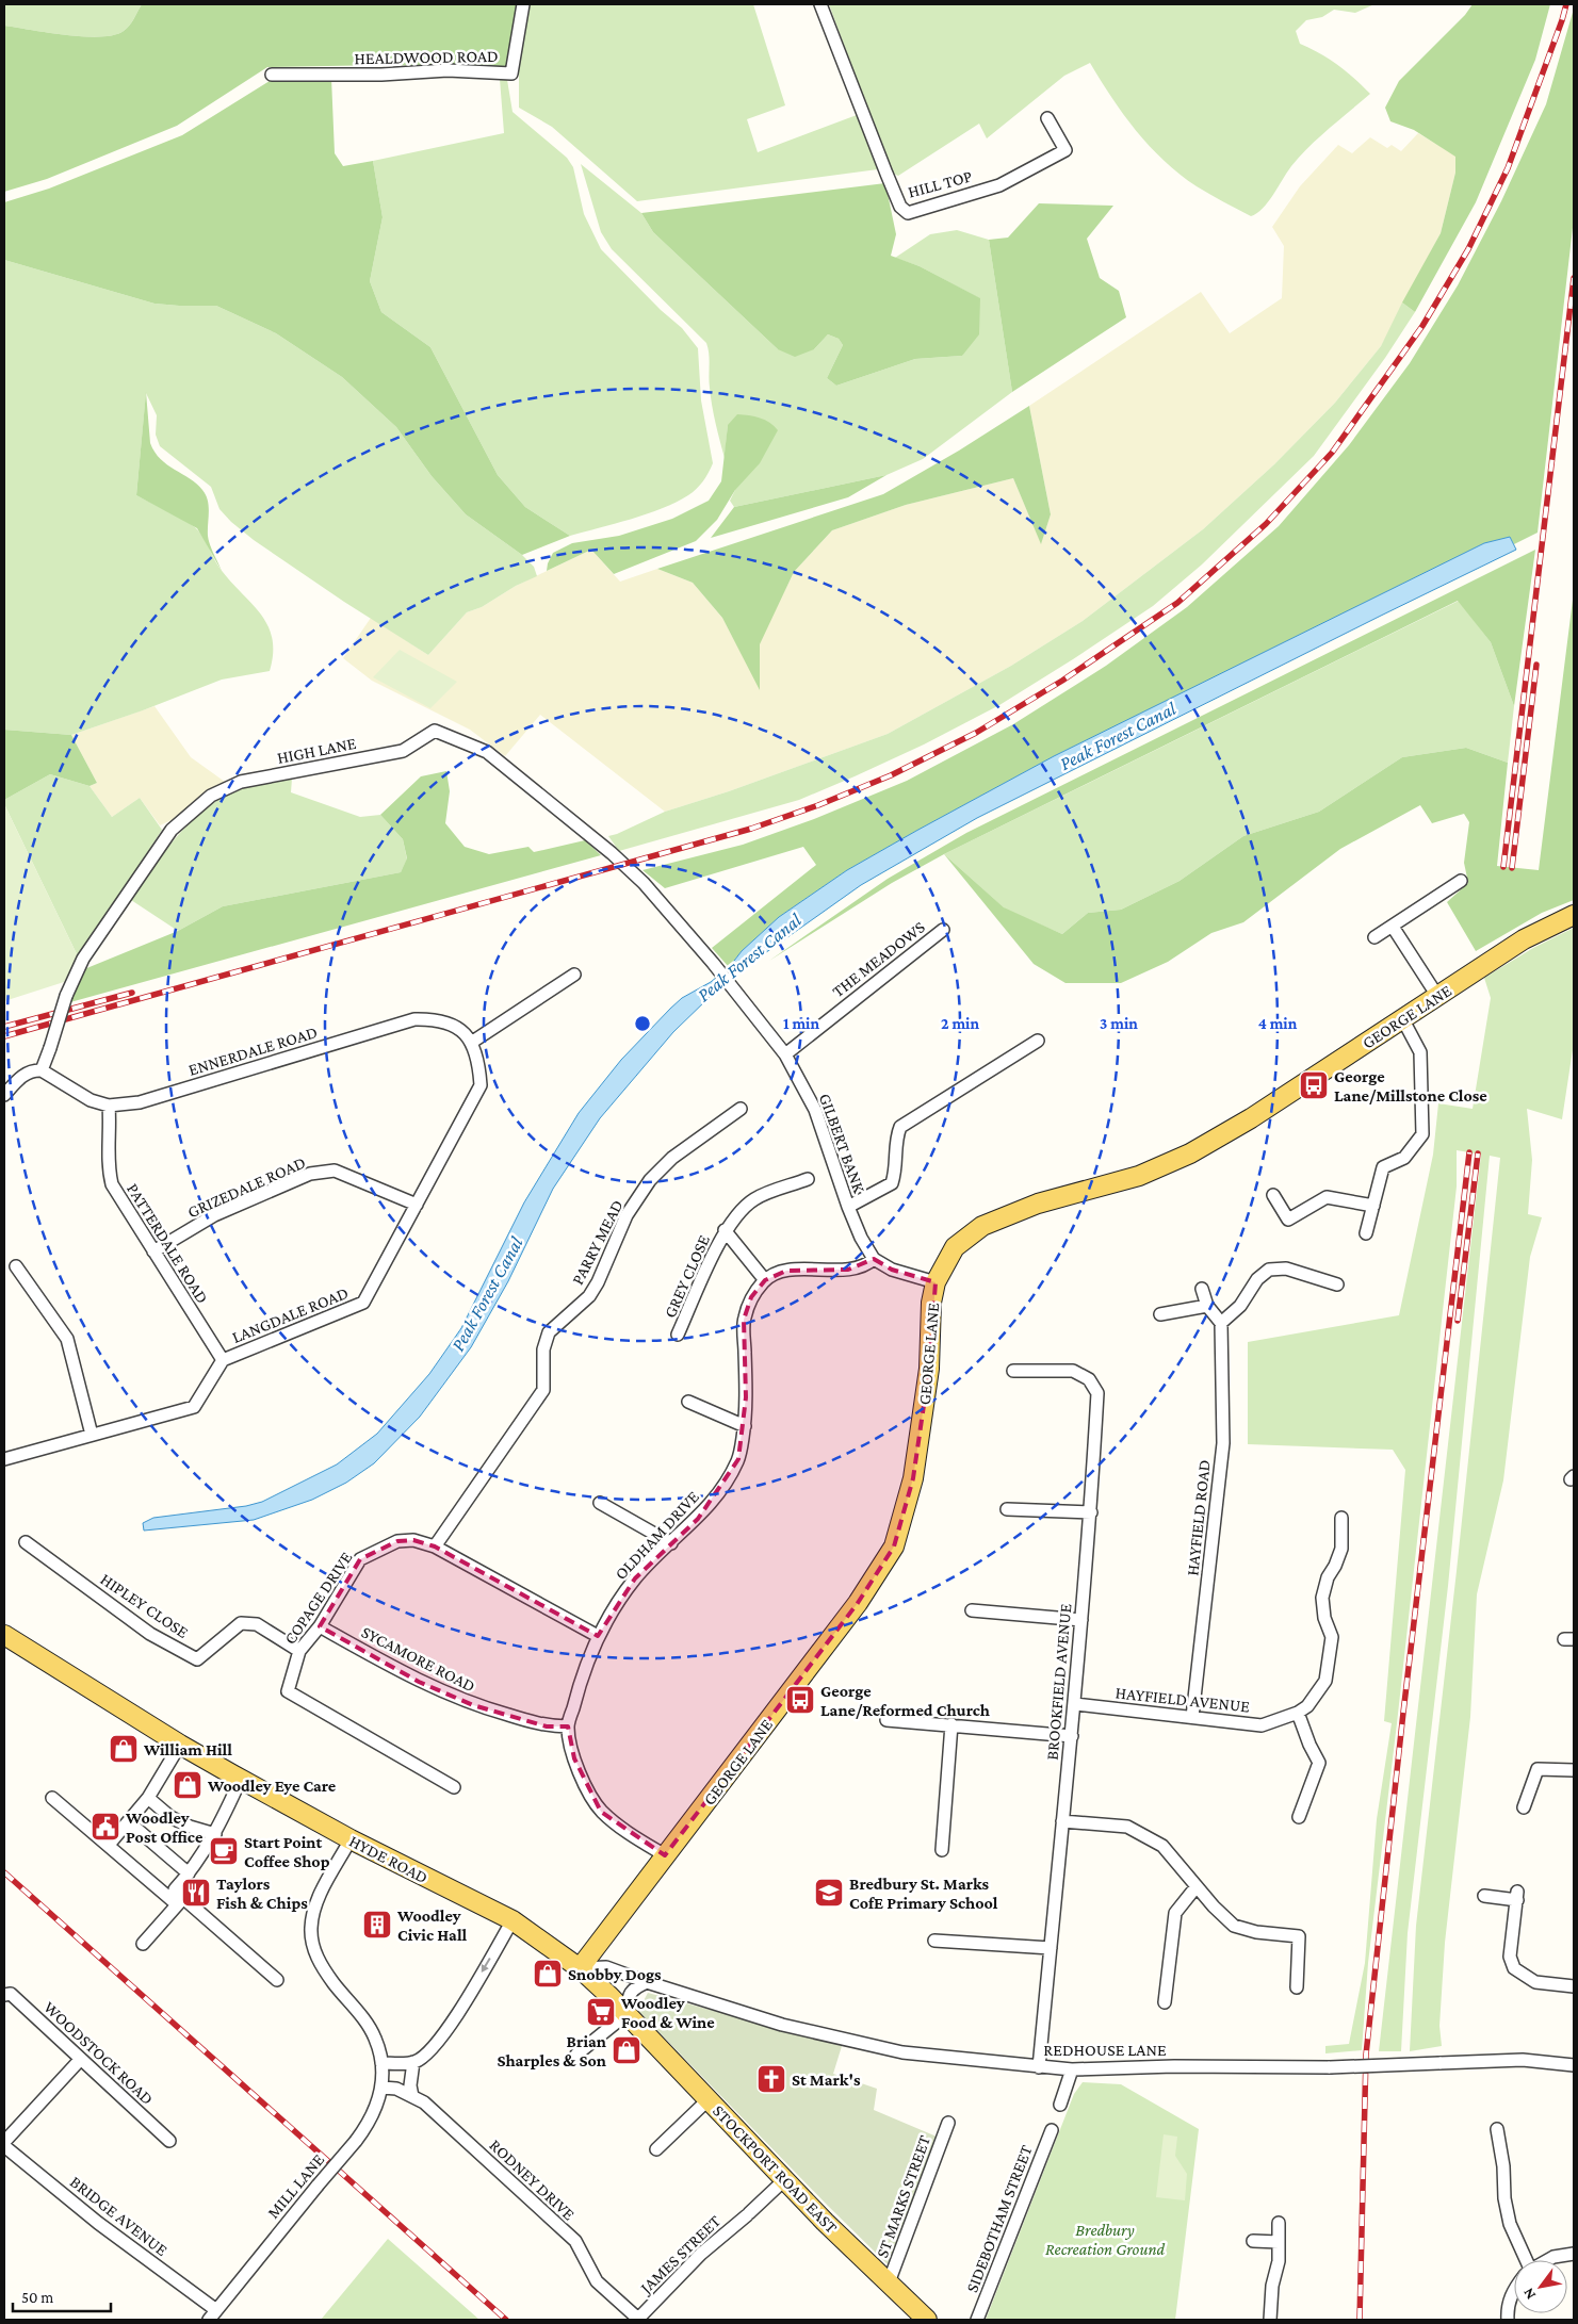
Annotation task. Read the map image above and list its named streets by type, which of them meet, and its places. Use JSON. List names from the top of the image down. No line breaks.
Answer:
{"streets":{"main road":["GEORGE LANE","HYDE ROAD","STOCKPORT ROAD EAST"],"street":["HEALDWOOD ROAD","HILL TOP","HIGH LANE","THE MEADOWS","ENNERDALE ROAD","GILBERT BANK","GRIZEDALE ROAD","PARRY MEAD","PATTERDALE ROAD","GREY CLOSE","LANGDALE ROAD","HAYFIELD ROAD","OLDHAM DRIVE","COPAGE DRIVE","HIPLEY CLOSE","SYCAMORE ROAD","BROOKFIELD AVENUE","HAYFIELD AVENUE","REDHOUSE LANE","WOODSTOCK ROAD","RODNEY DRIVE","MILL LANE","ST MARKS STREET","BRIDGE AVENUE","SIDEBOTHAM STREET","JAMES STREET"]},"crossings":[["HIGH LANE","ENNERDALE ROAD"],["HIGH LANE","GILBERT BANK"],["THE MEADOWS","GILBERT BANK"],["GEORGE LANE","OLDHAM DRIVE"],["GEORGE LANE","HYDE ROAD"],["GEORGE LANE","REDHOUSE LANE"],["ENNERDALE ROAD","PATTERDALE ROAD"],["ENNERDALE ROAD","LANGDALE ROAD"],["GRIZEDALE ROAD","PATTERDALE ROAD"],["GRIZEDALE ROAD","LANGDALE ROAD"],["PARRY MEAD","COPAGE DRIVE"],["PATTERDALE ROAD","LANGDALE ROAD"],["GREY CLOSE","OLDHAM DRIVE"],["HAYFIELD ROAD","HAYFIELD AVENUE"],["OLDHAM DRIVE","COPAGE DRIVE"],["OLDHAM DRIVE","SYCAMORE ROAD"],["COPAGE DRIVE","HIPLEY CLOSE"],["COPAGE DRIVE","SYCAMORE ROAD"],["BROOKFIELD AVENUE","HAYFIELD AVENUE"],["BROOKFIELD AVENUE","REDHOUSE LANE"],["HYDE ROAD","REDHOUSE LANE"],["HYDE ROAD","STOCKPORT ROAD EAST"],["HYDE ROAD","MILL LANE"],["STOCKPORT ROAD EAST","ST MARKS STREET"],["STOCKPORT ROAD EAST","JAMES STREET"],["RODNEY DRIVE","MILL LANE"],["RODNEY DRIVE","JAMES STREET"],["MILL LANE","BRIDGE AVENUE"]],"water":["Peak Forest Canal"],"parks":["Bredbury Recreation Ground"],"places":{"bus stop":["George Lane/Millstone Close","George Lane/Reformed Church"],"shop":["William Hill","Woodley Eye Care","Snobby Dogs","Brian Sharples & Son"],"public building":["Woodley Post Office"],"cafe":["Start Point Coffee Shop"],"restaurant":["Taylors Fish & Chips"],"school or university":["Bredbury St. Marks CofE Primary School"],"building":["Woodley Civic Hall"],"supermarket":["Woodley Food & Wine"],"church":["St Mark's"]},"scale_bar":"50 m","north":"bottom left","rings":["1 min","2 min","3 min","4 min"]}
